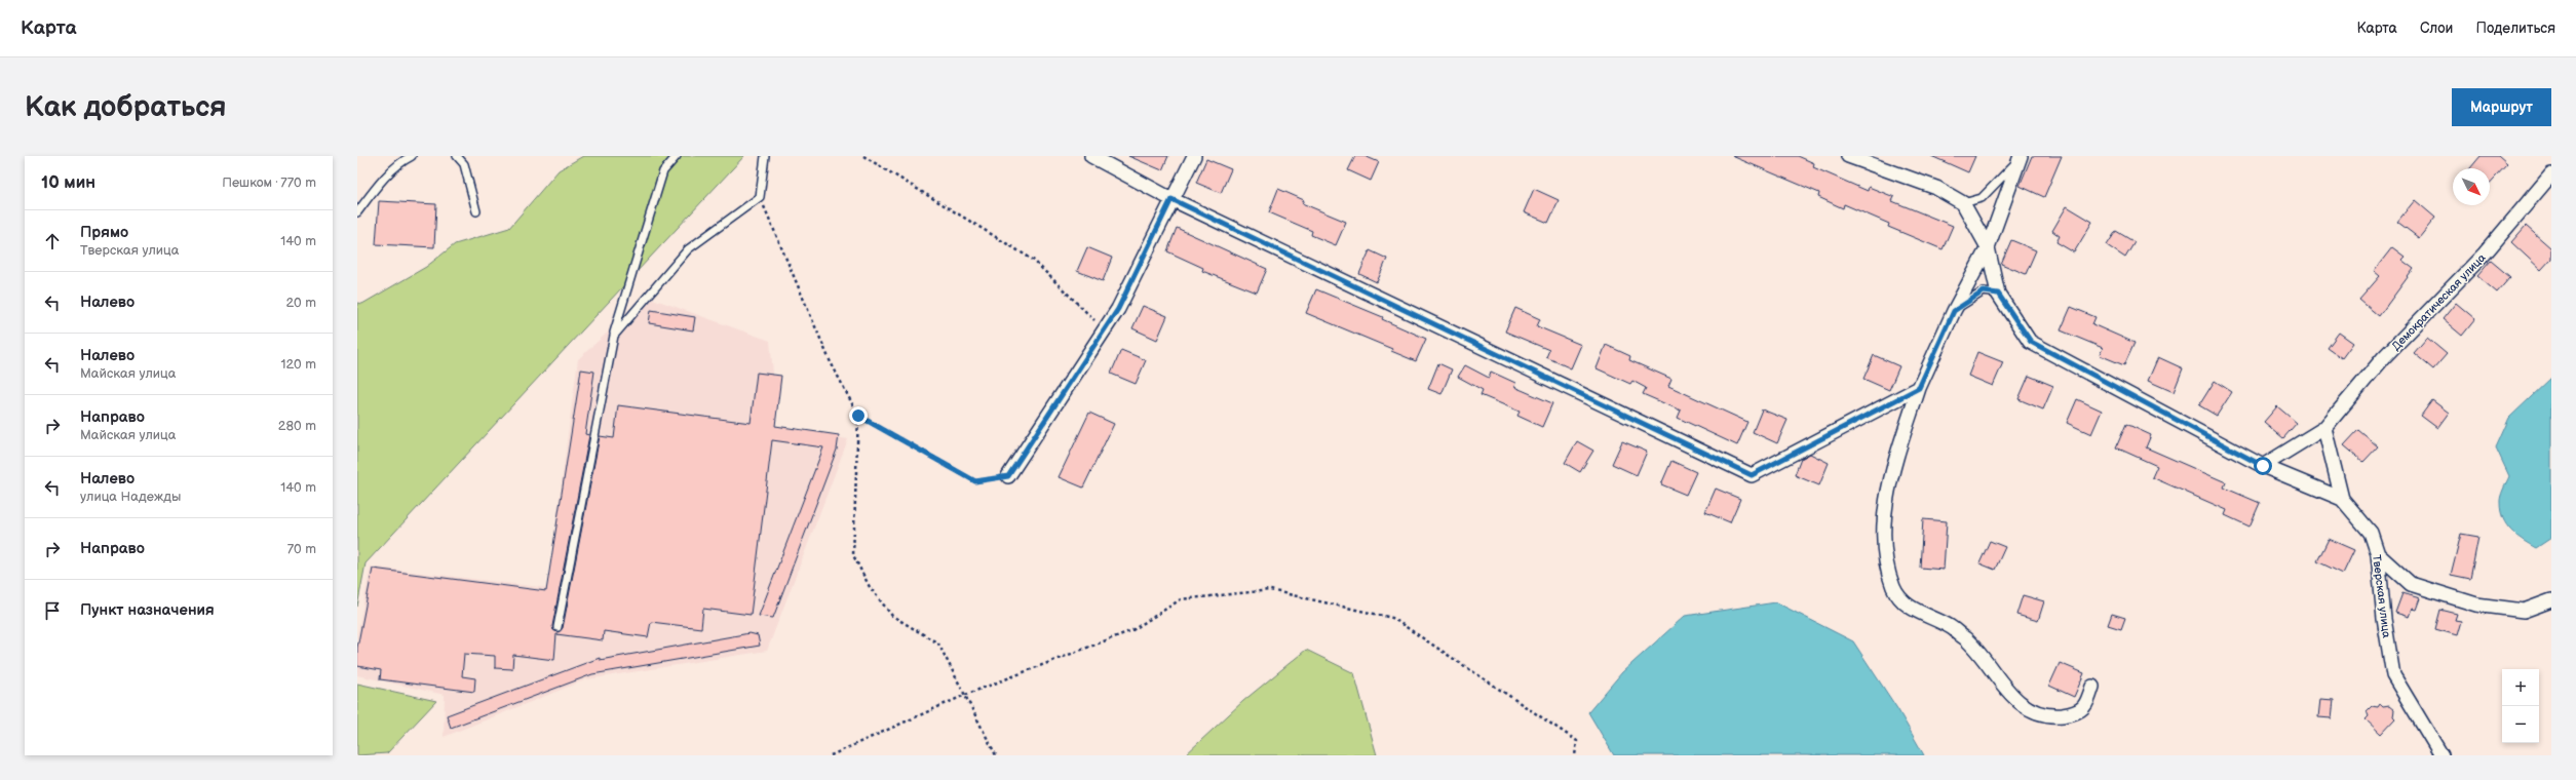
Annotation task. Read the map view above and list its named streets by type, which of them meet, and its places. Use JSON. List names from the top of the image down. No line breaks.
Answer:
{"streets":{"street":["Демократическая улица","Тверская улица"]},"crossings":[["Демократическая улица","Тверская улица"]],"north":"bottom right","page":{"header":"Карта","nav":["Карта","Слои","Поделиться"],"buttons":"Маршрут","title":"Как добраться","heading":["10 мин","Пешком · 770 m"],"list":[["Прямо","Тверская улица","140 m"],["Налево","20 m"],["Налево","Майская улица","120 m"],["Направо","Майская улица","280 m"],["Налево","улица Надежды","140 m"],["Направо","70 m"],"Пункт назначения"],"map_buttons":["+","−"]}}
